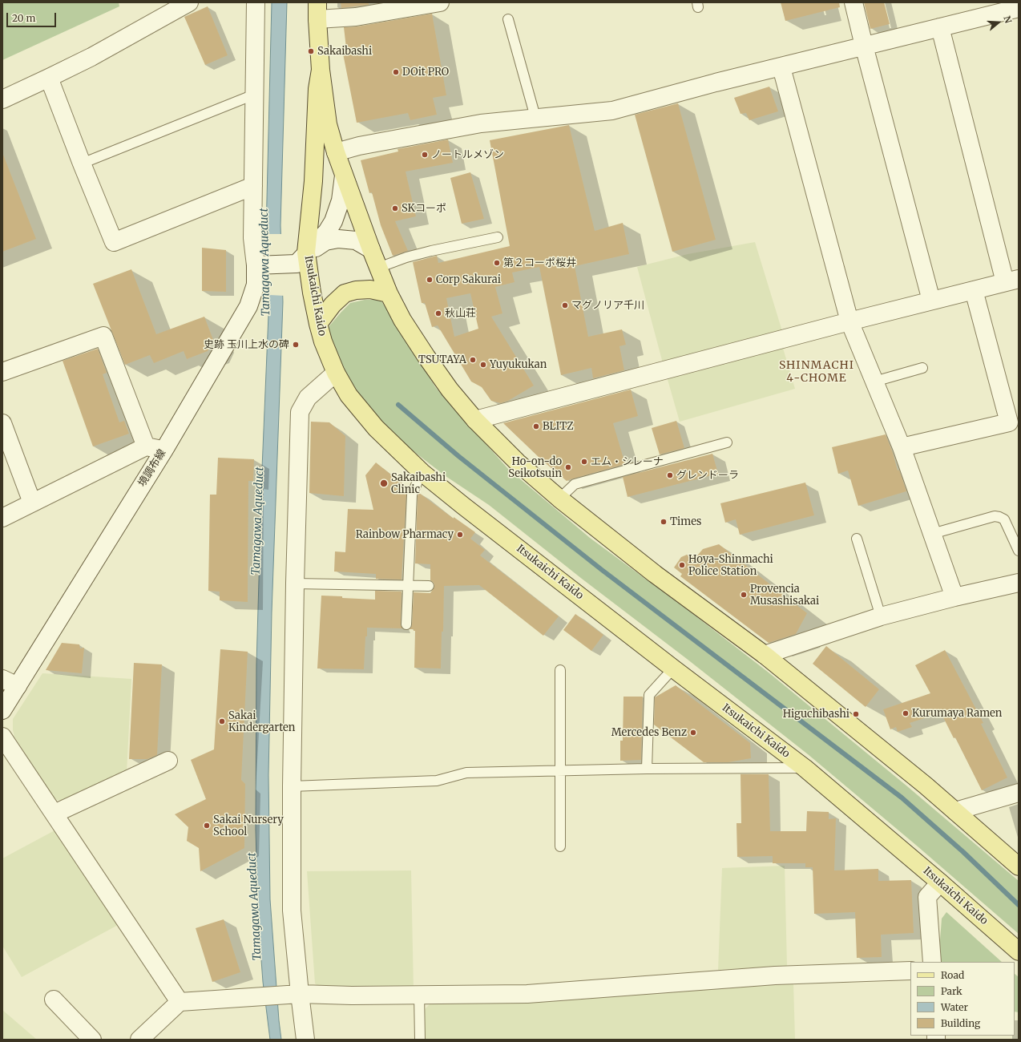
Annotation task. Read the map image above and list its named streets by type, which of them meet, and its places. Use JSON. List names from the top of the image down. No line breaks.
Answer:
{"streets":{"main road":["Itsukaichi Kaido"],"street":["境調布線"]},"districts":["SHINMACHI 4-CHOME"],"water":["Tamagawa Aqueduct"],"places":["Sakaibashi","DOit PRO","ノートルメゾン","SKコーポ","第２コーポ桜井","Corp Sakurai","マグノリア千川","秋山荘","史跡 玉川上水の碑","TSUTAYA","Yuyukukan","BLITZ","エム・シレーナ","Ho-on-do Seikotsuin","グレンドーラ","Sakaibashi Clinic","Times","Rainbow Pharmacy","Hoya-Shinmachi Police Station","Provencia Musashisakai","Kurumaya Ramen","Higuchibashi","Sakai Kindergarten","Mercedes Benz","Sakai Nursery School"],"legend":["Road","Park","Water","Building"],"scale_bar":"20 m","north":"right"}
